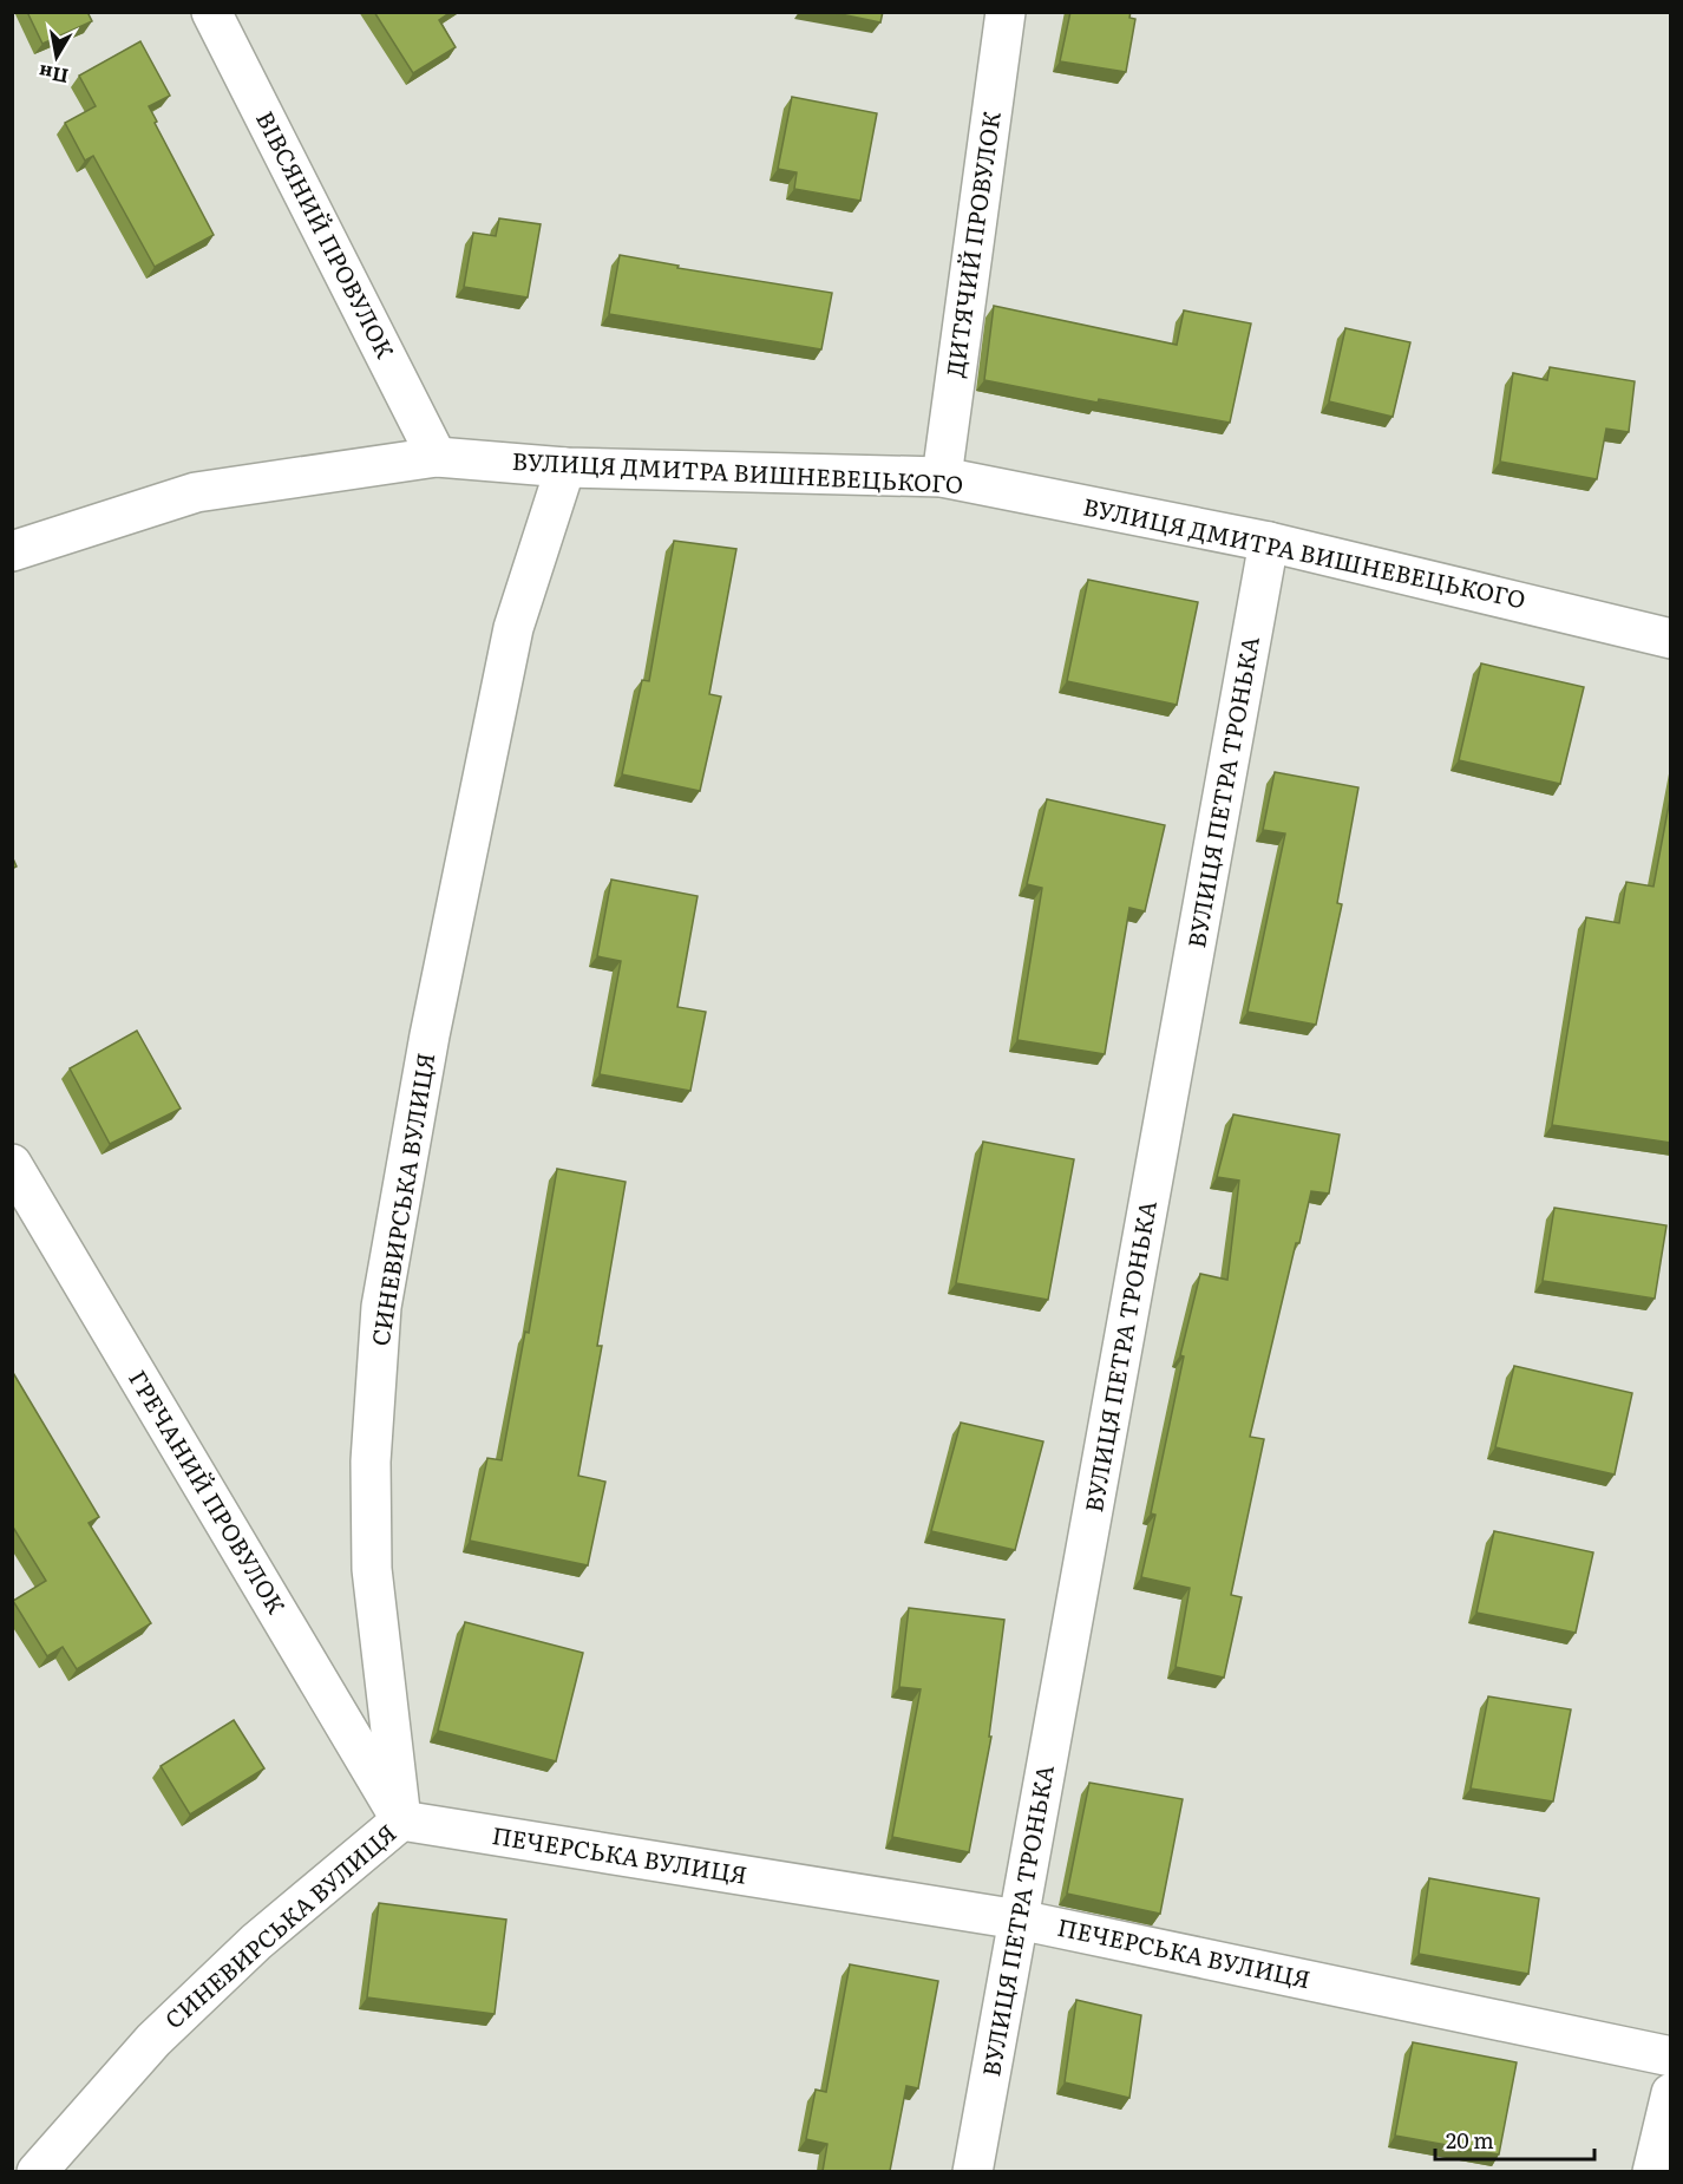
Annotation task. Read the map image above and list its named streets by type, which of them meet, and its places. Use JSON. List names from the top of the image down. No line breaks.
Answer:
{"streets":{"street":["ВІВСЯНИЙ ПРОВУЛОК","ДИТЯЧИЙ ПРОВУЛОК","ВУЛИЦЯ ДМИТРА ВИШНЕВЕЦЬКОГО","ВУЛИЦЯ ПЕТРА ТРОНЬКА","СИНЕВИРСЬКА ВУЛИЦЯ","ГРЕЧАНИЙ ПРОВУЛОК","ПЕЧЕРСЬКА ВУЛИЦЯ"]},"crossings":[["ВІВСЯНИЙ ПРОВУЛОК","ВУЛИЦЯ ДМИТРА ВИШНЕВЕЦЬКОГО"],["ДИТЯЧИЙ ПРОВУЛОК","ВУЛИЦЯ ДМИТРА ВИШНЕВЕЦЬКОГО"],["ВУЛИЦЯ ДМИТРА ВИШНЕВЕЦЬКОГО","ВУЛИЦЯ ПЕТРА ТРОНЬКА"],["ВУЛИЦЯ ДМИТРА ВИШНЕВЕЦЬКОГО","СИНЕВИРСЬКА ВУЛИЦЯ"],["ВУЛИЦЯ ПЕТРА ТРОНЬКА","ПЕЧЕРСЬКА ВУЛИЦЯ"],["СИНЕВИРСЬКА ВУЛИЦЯ","ГРЕЧАНИЙ ПРОВУЛОК"],["СИНЕВИРСЬКА ВУЛИЦЯ","ПЕЧЕРСЬКА ВУЛИЦЯ"],["ГРЕЧАНИЙ ПРОВУЛОК","ПЕЧЕРСЬКА ВУЛИЦЯ"]],"scale_bar":"20 m","north":"bottom"}
